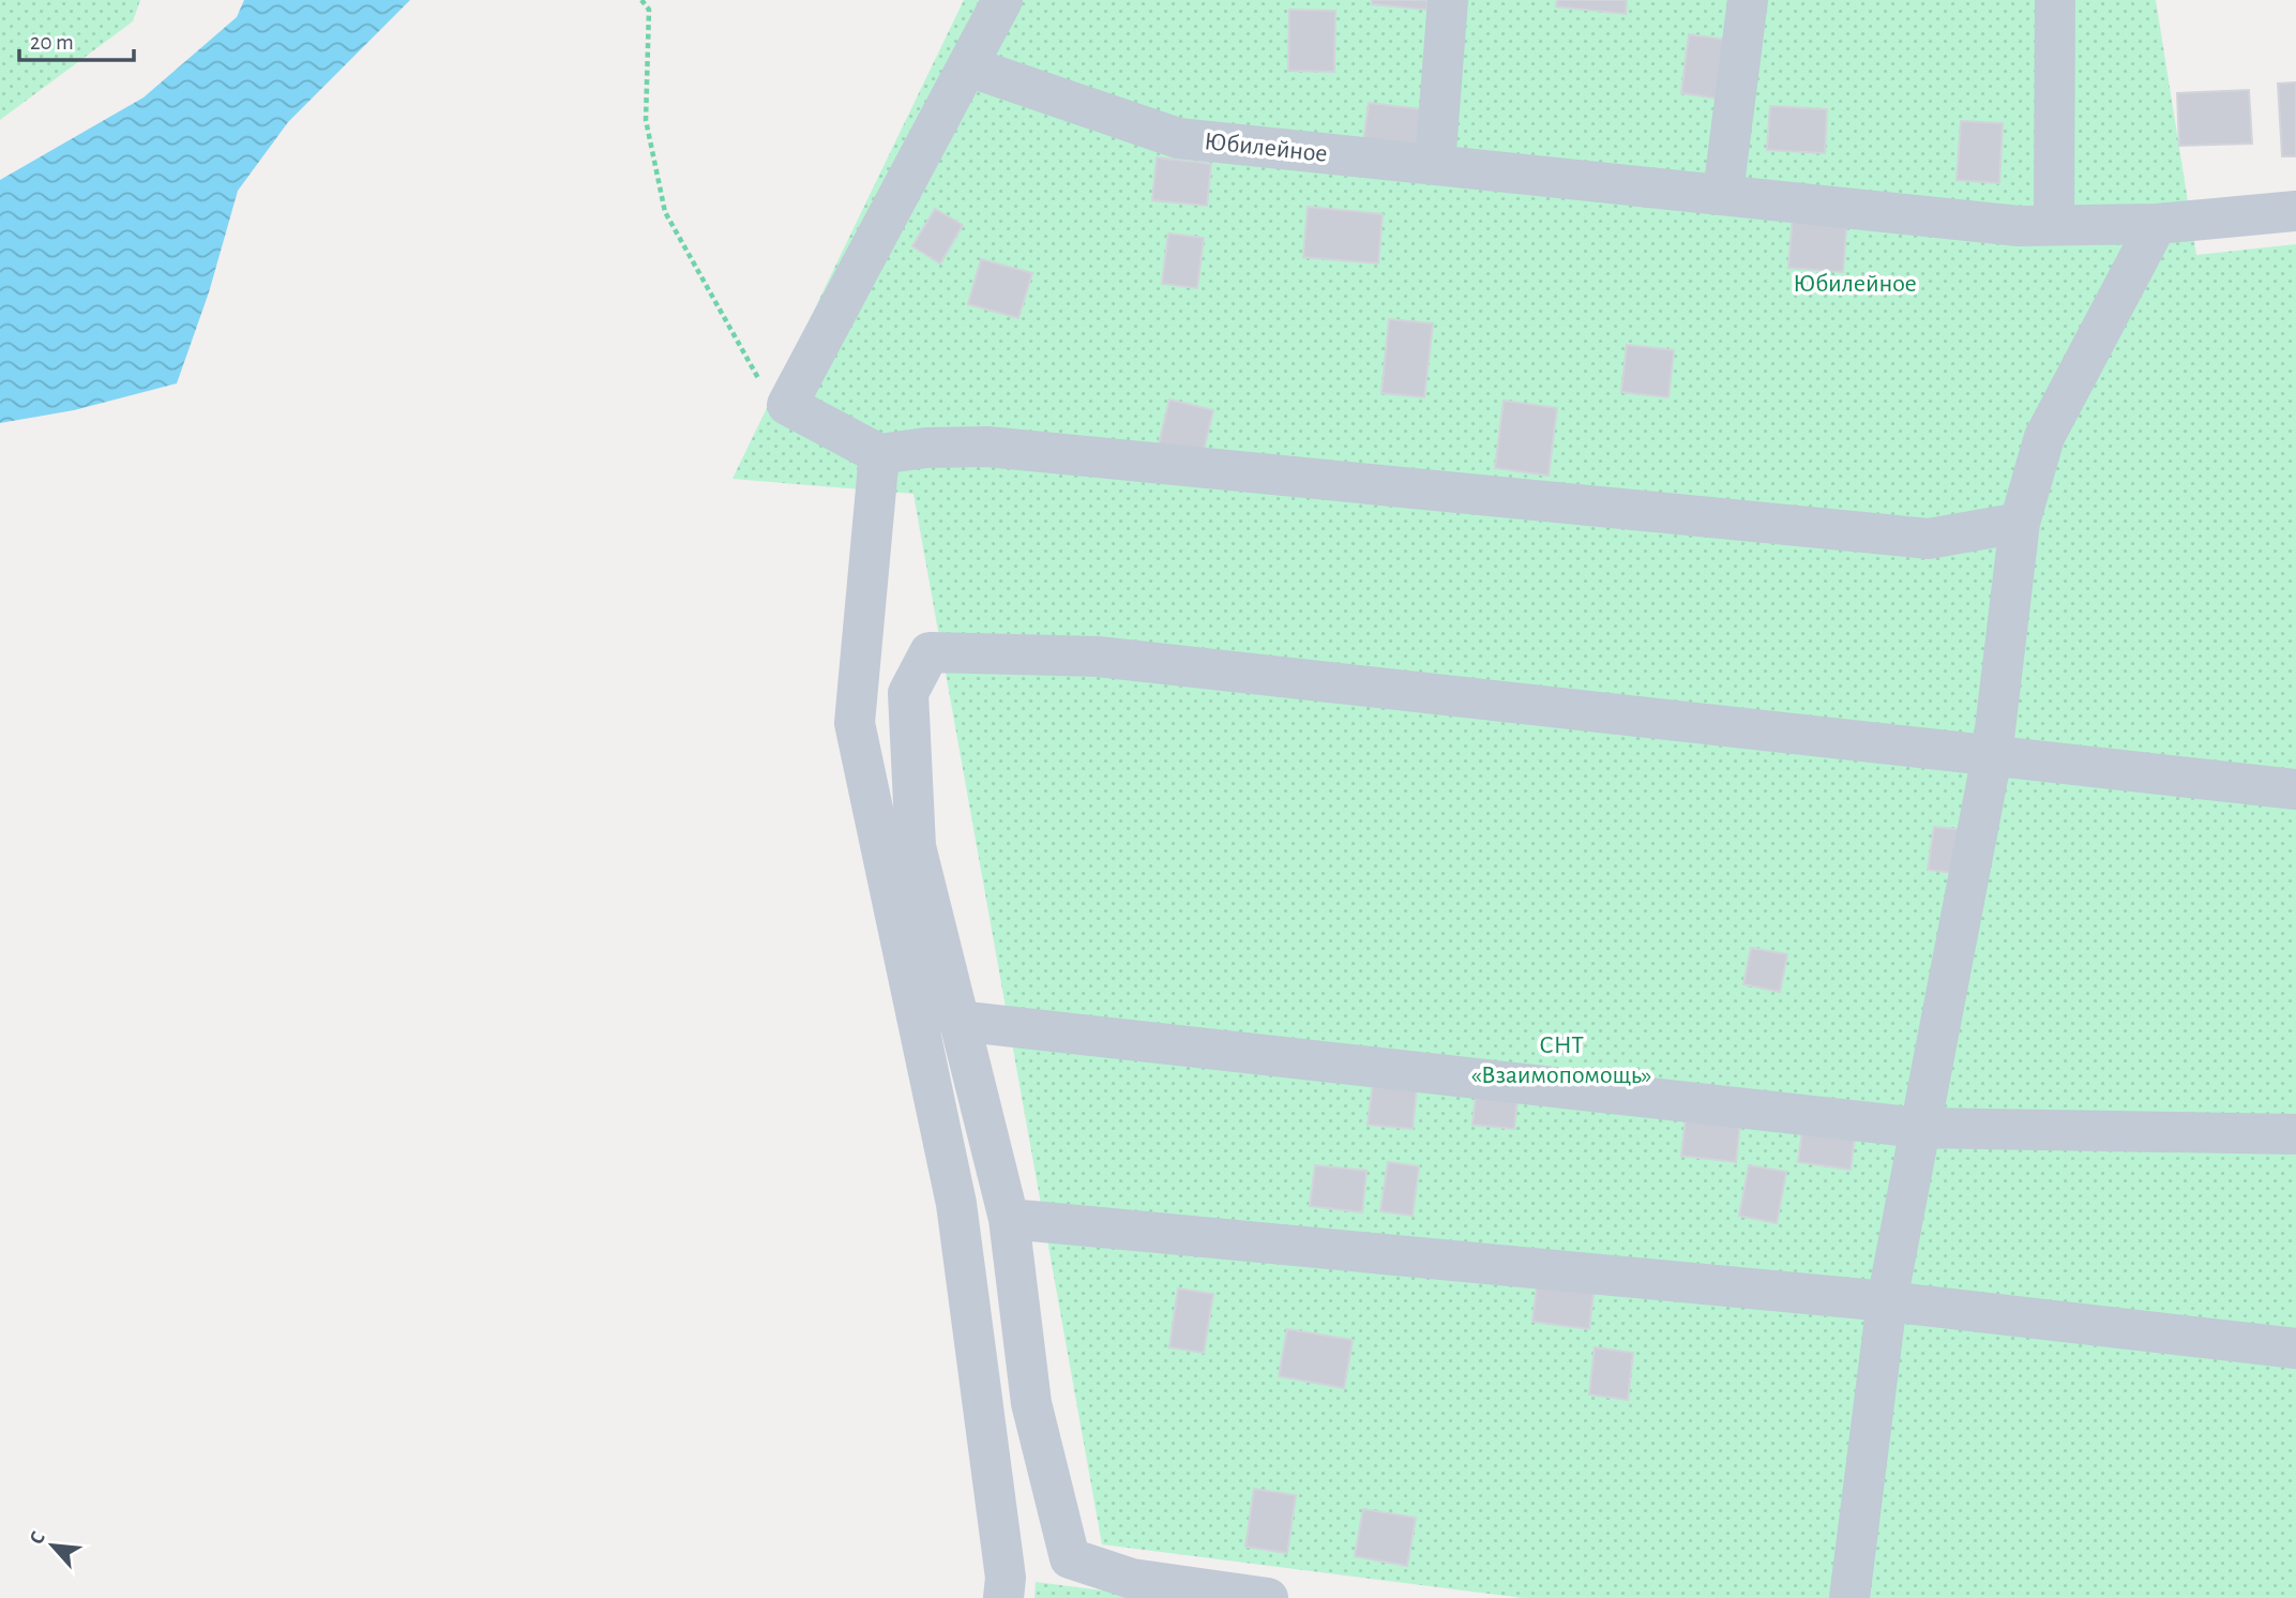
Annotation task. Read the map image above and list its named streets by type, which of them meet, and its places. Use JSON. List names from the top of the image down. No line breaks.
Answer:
{"streets":{"lane":["Юбилейное"]},"parks":["Юбилейное","СНТ «Взаимопомощь»"],"scale_bar":"20 m","north":"top left"}
